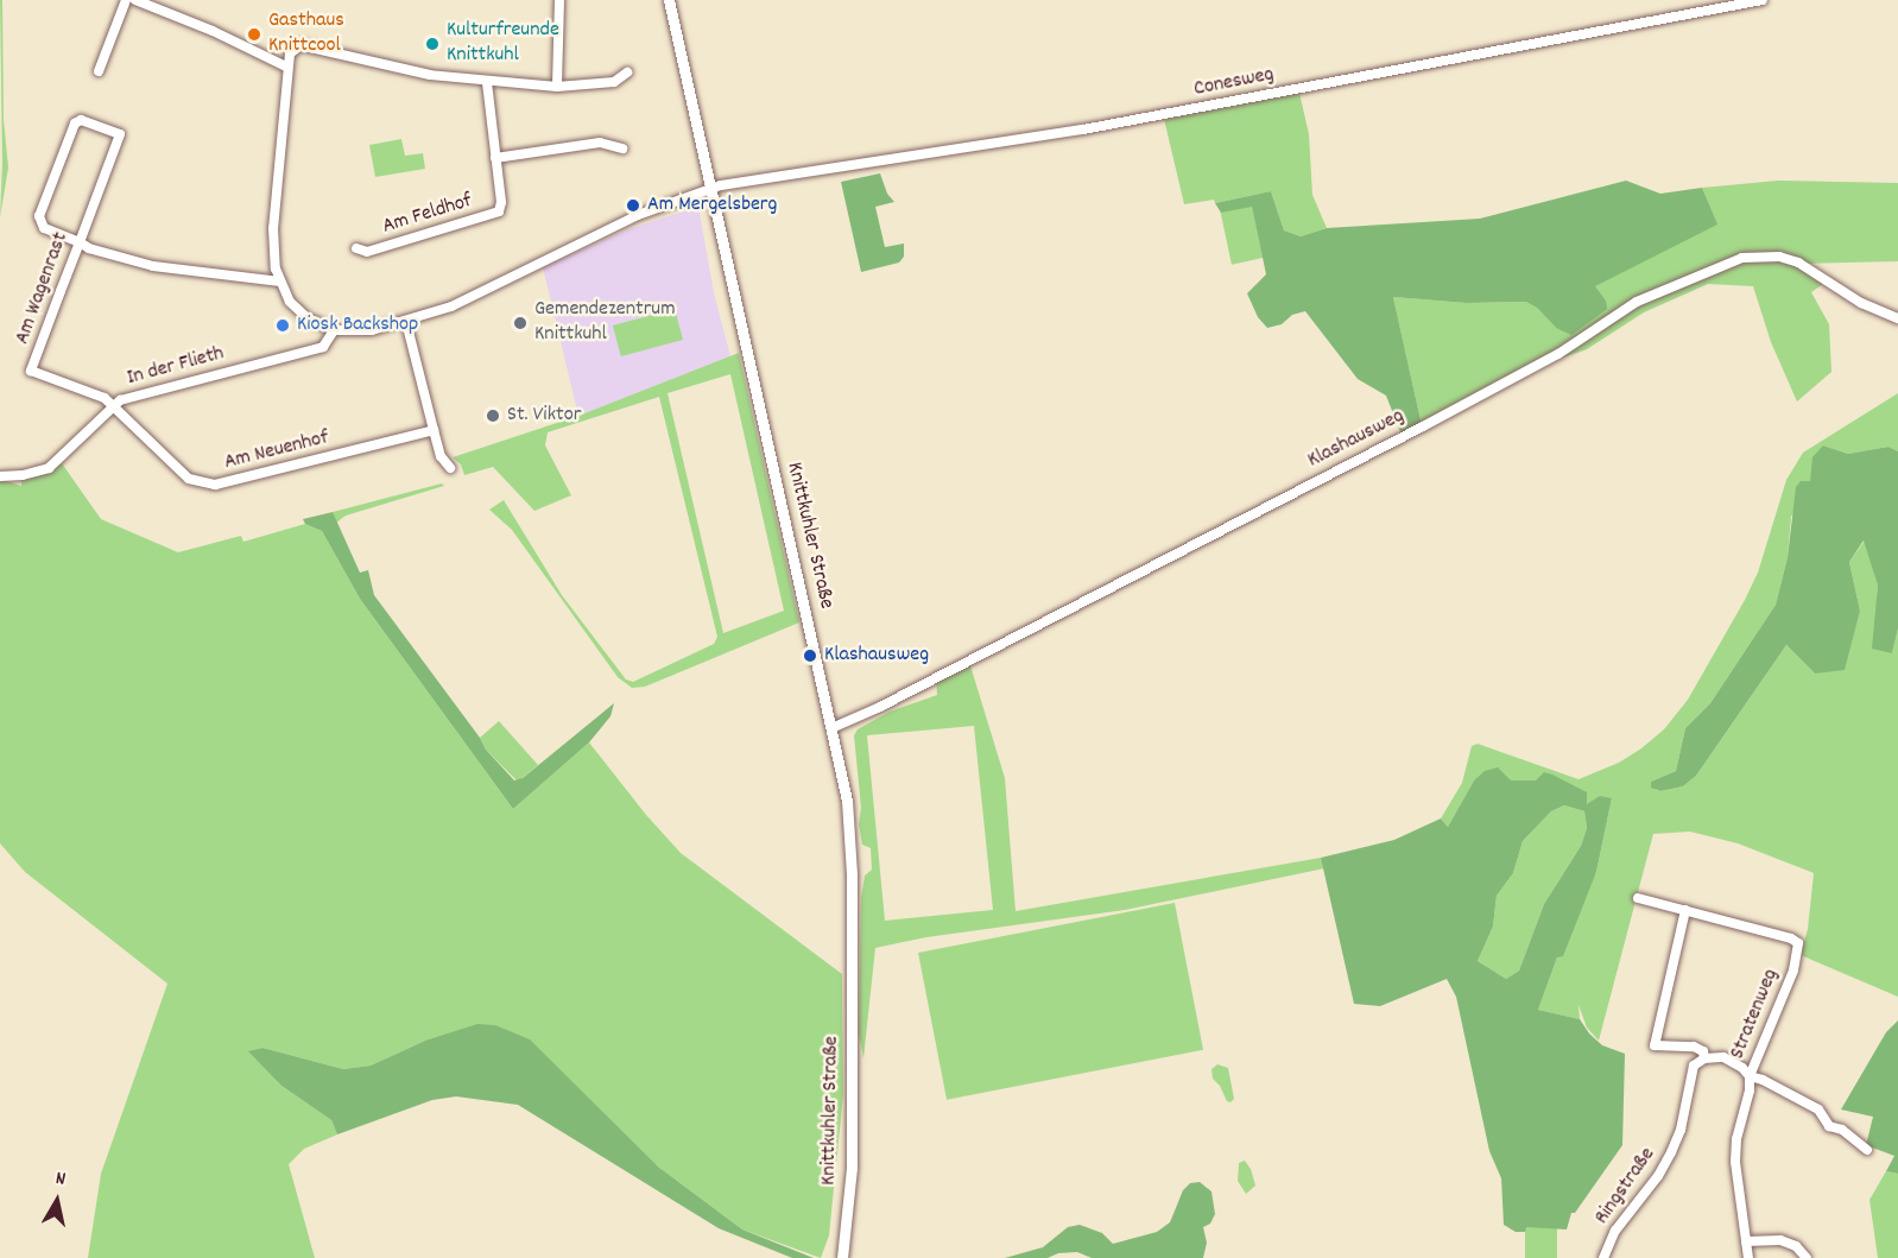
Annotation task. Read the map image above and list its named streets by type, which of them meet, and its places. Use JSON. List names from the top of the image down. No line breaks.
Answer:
{"streets":{"street":["Conesweg","Am Feldhof","Am Wagenrast","In der Flieth","Klashausweg","Am Neuenhof","Knittkuhler Straße","Stratenweg","Ringstraße"]},"crossings":[["Conesweg","Knittkuhler Straße"],["Am Wagenrast","In der Flieth"],["Am Wagenrast","Am Neuenhof"],["In der Flieth","Am Neuenhof"],["Klashausweg","Knittkuhler Straße"]],"places":["Gasthaus Knittcool","Kulturfreunde Knittkuhl","Am Mergelsberg","Gemendezentrum Knittkuhl","Kiosk Backshop","St. Viktor","Klashausweg"],"north":"top"}
